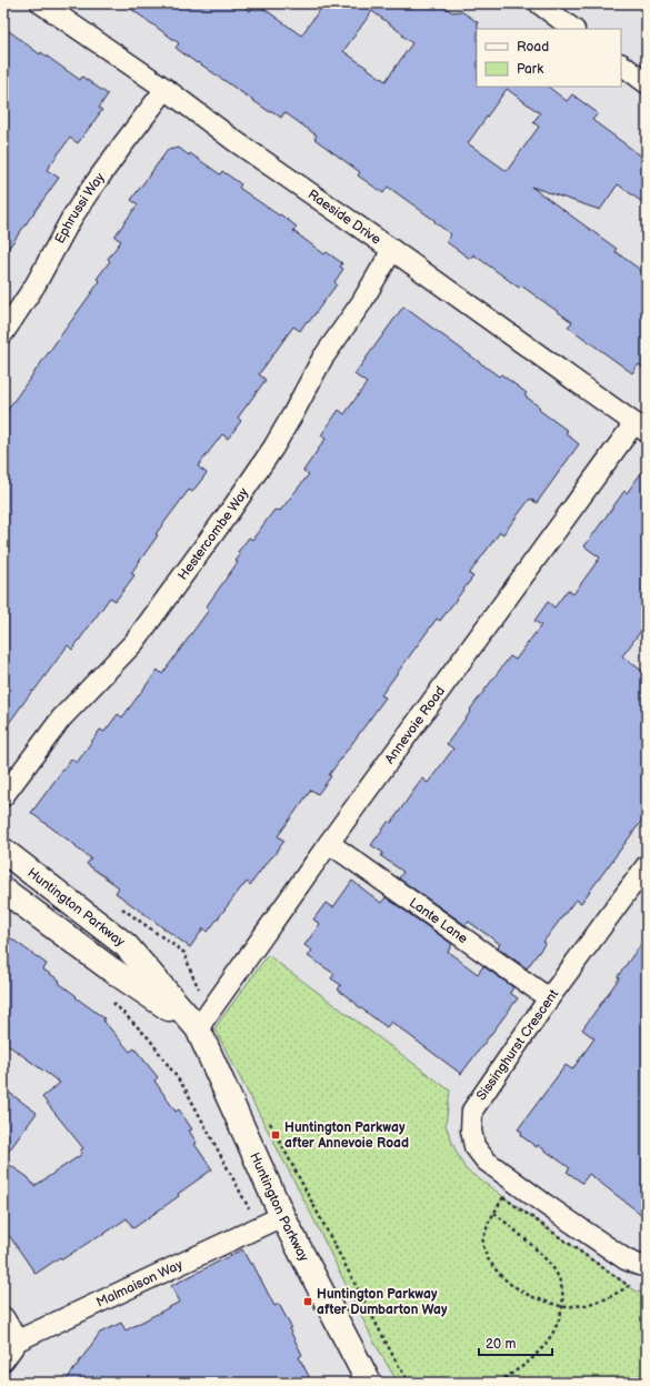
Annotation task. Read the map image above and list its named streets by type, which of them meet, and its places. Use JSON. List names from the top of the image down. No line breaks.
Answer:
{"streets":{"street":["Ephrussi Way","Raeside Drive","Hestercombe Way","Annevoie Road","Huntington Parkway","Lante Lane","Sissinghurst Crescent","Malmaison Way"]},"crossings":[["Ephrussi Way","Raeside Drive"],["Raeside Drive","Hestercombe Way"],["Raeside Drive","Annevoie Road"],["Annevoie Road","Huntington Parkway"],["Annevoie Road","Lante Lane"],["Huntington Parkway","Malmaison Way"],["Lante Lane","Sissinghurst Crescent"]],"places":{"transit":["Huntington Parkway after Annevoie Road","Huntington Parkway after Dumbarton Way"]},"legend":["Road","Park"],"scale_bar":"20 m"}
